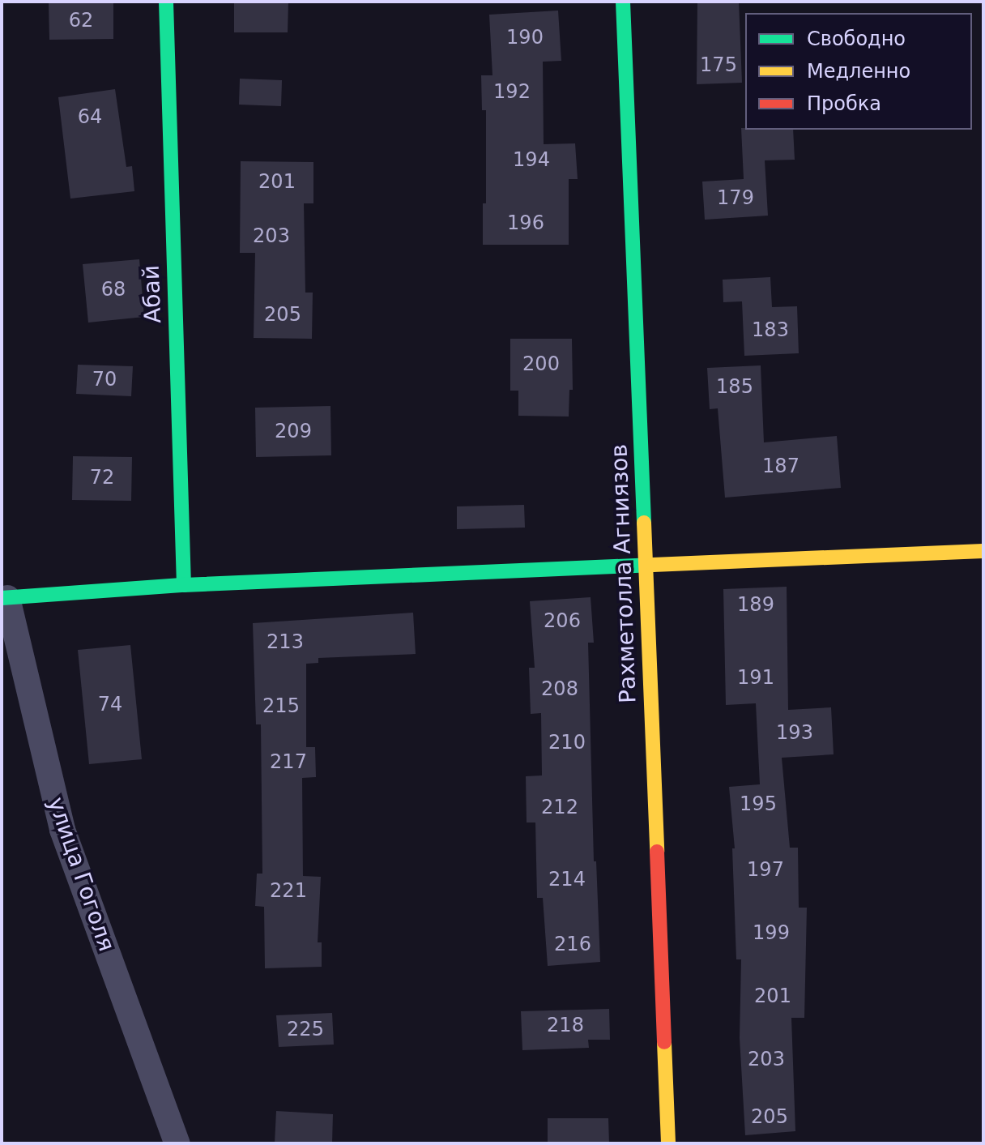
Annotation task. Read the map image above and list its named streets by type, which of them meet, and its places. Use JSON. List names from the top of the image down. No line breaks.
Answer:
{"streets":{"main road":["Абай","Рахметолла Агниязов"],"street":["улица Гоголя"]},"house_numbers":["62","190","175","192","64","194","201","179","196","203","68","205","183","200","70","185","209","187","72","189","206","213","191","208","74","215","193","210","217","195","212","197","214","221","199","216","201","218","225","203","205"],"legend":["Свободно","Медленно","Пробка"]}
